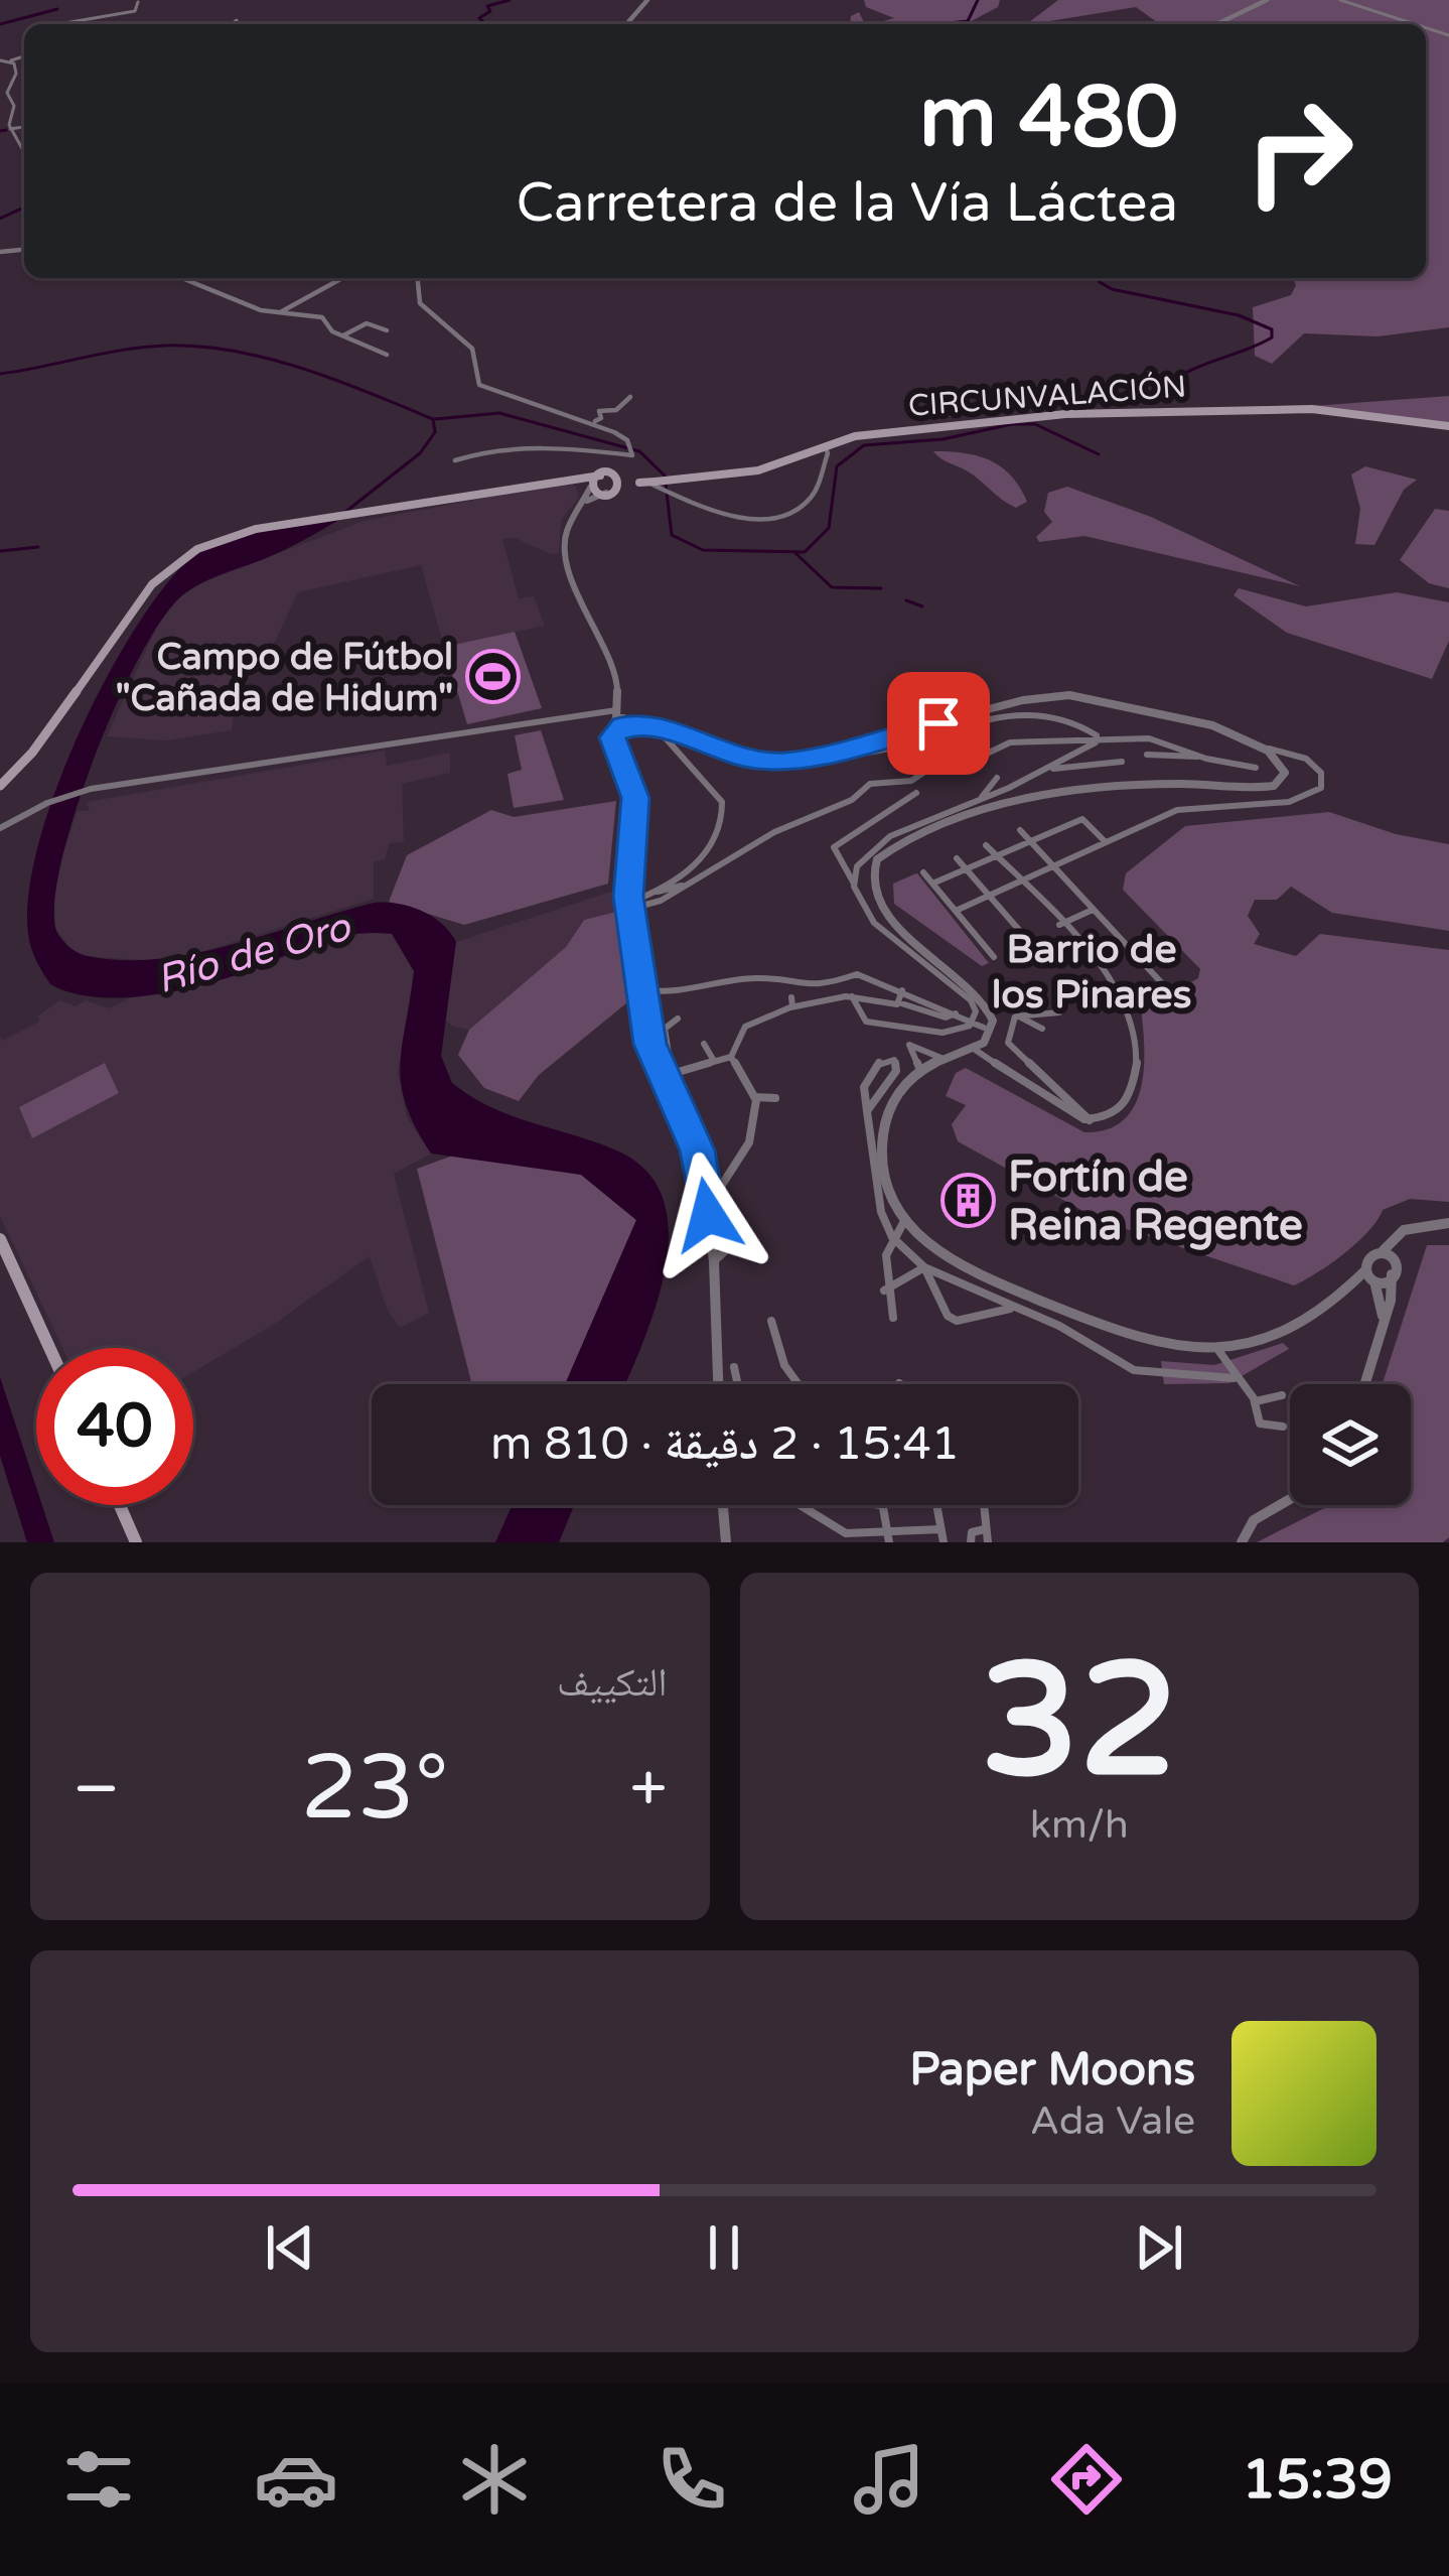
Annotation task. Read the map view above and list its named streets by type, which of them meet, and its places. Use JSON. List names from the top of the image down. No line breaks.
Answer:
{"streets":{"main road":["CIRCUNVALACIÓN"]},"districts":["Barrio de los Pinares"],"water":["Río de Oro"],"places":{"sports":["Campo de Fútbol \"Cañada de Hidum\""],"building":["Fortín de Reina Regente"]},"page":{"turn":["480 m","Carretera de la Vía Láctea"],"limit":"40","trip":"15:41 · 2 دقيقة · 810 m","tile":[["32","km/h"],"التكييف"],"heat":["−","23°","+"],"song":["Paper Moons","Ada Vale"],"tabs":"15:39"}}
